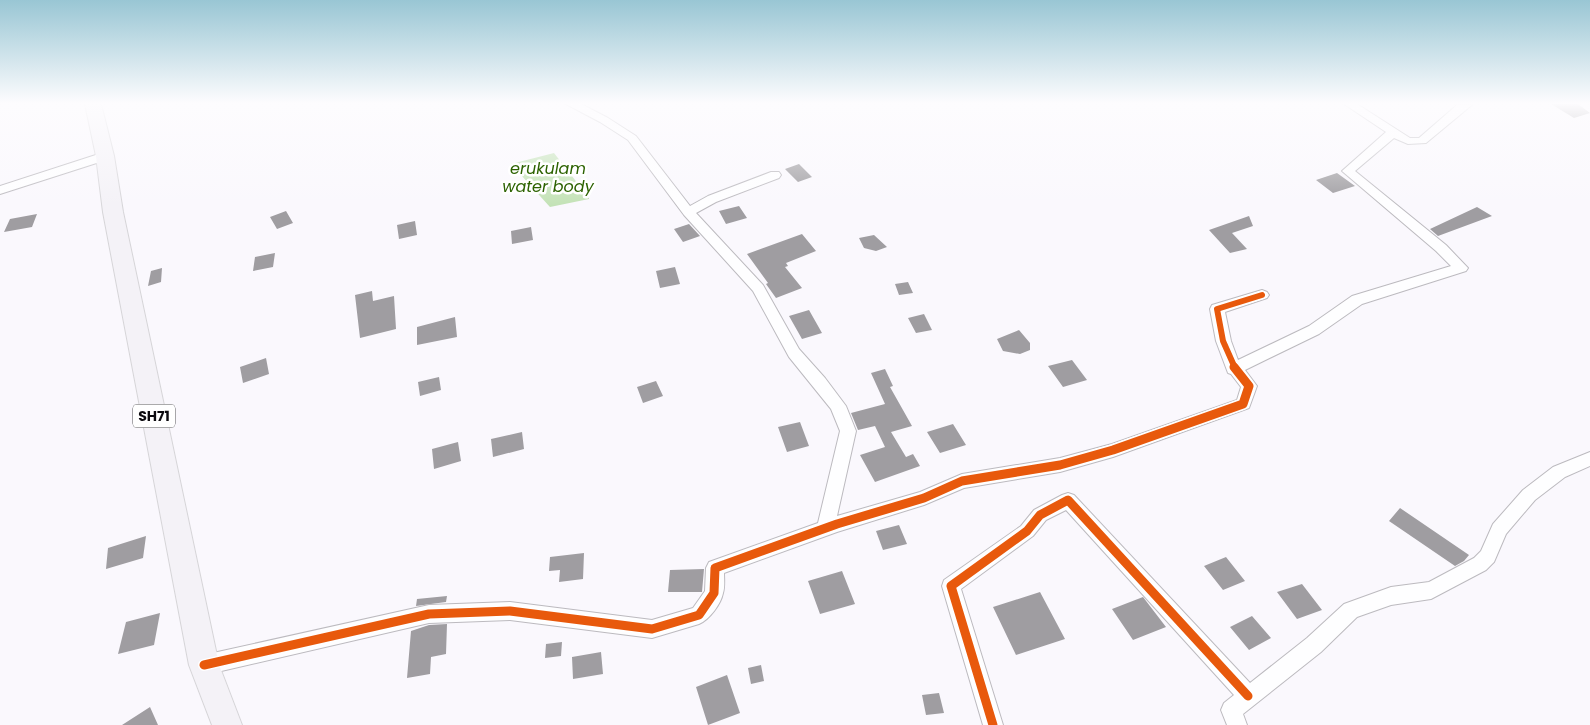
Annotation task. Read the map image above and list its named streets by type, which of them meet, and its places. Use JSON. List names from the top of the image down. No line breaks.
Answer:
{"streets":{"main road":["SH71"]},"water":["erukulam water body"]}
